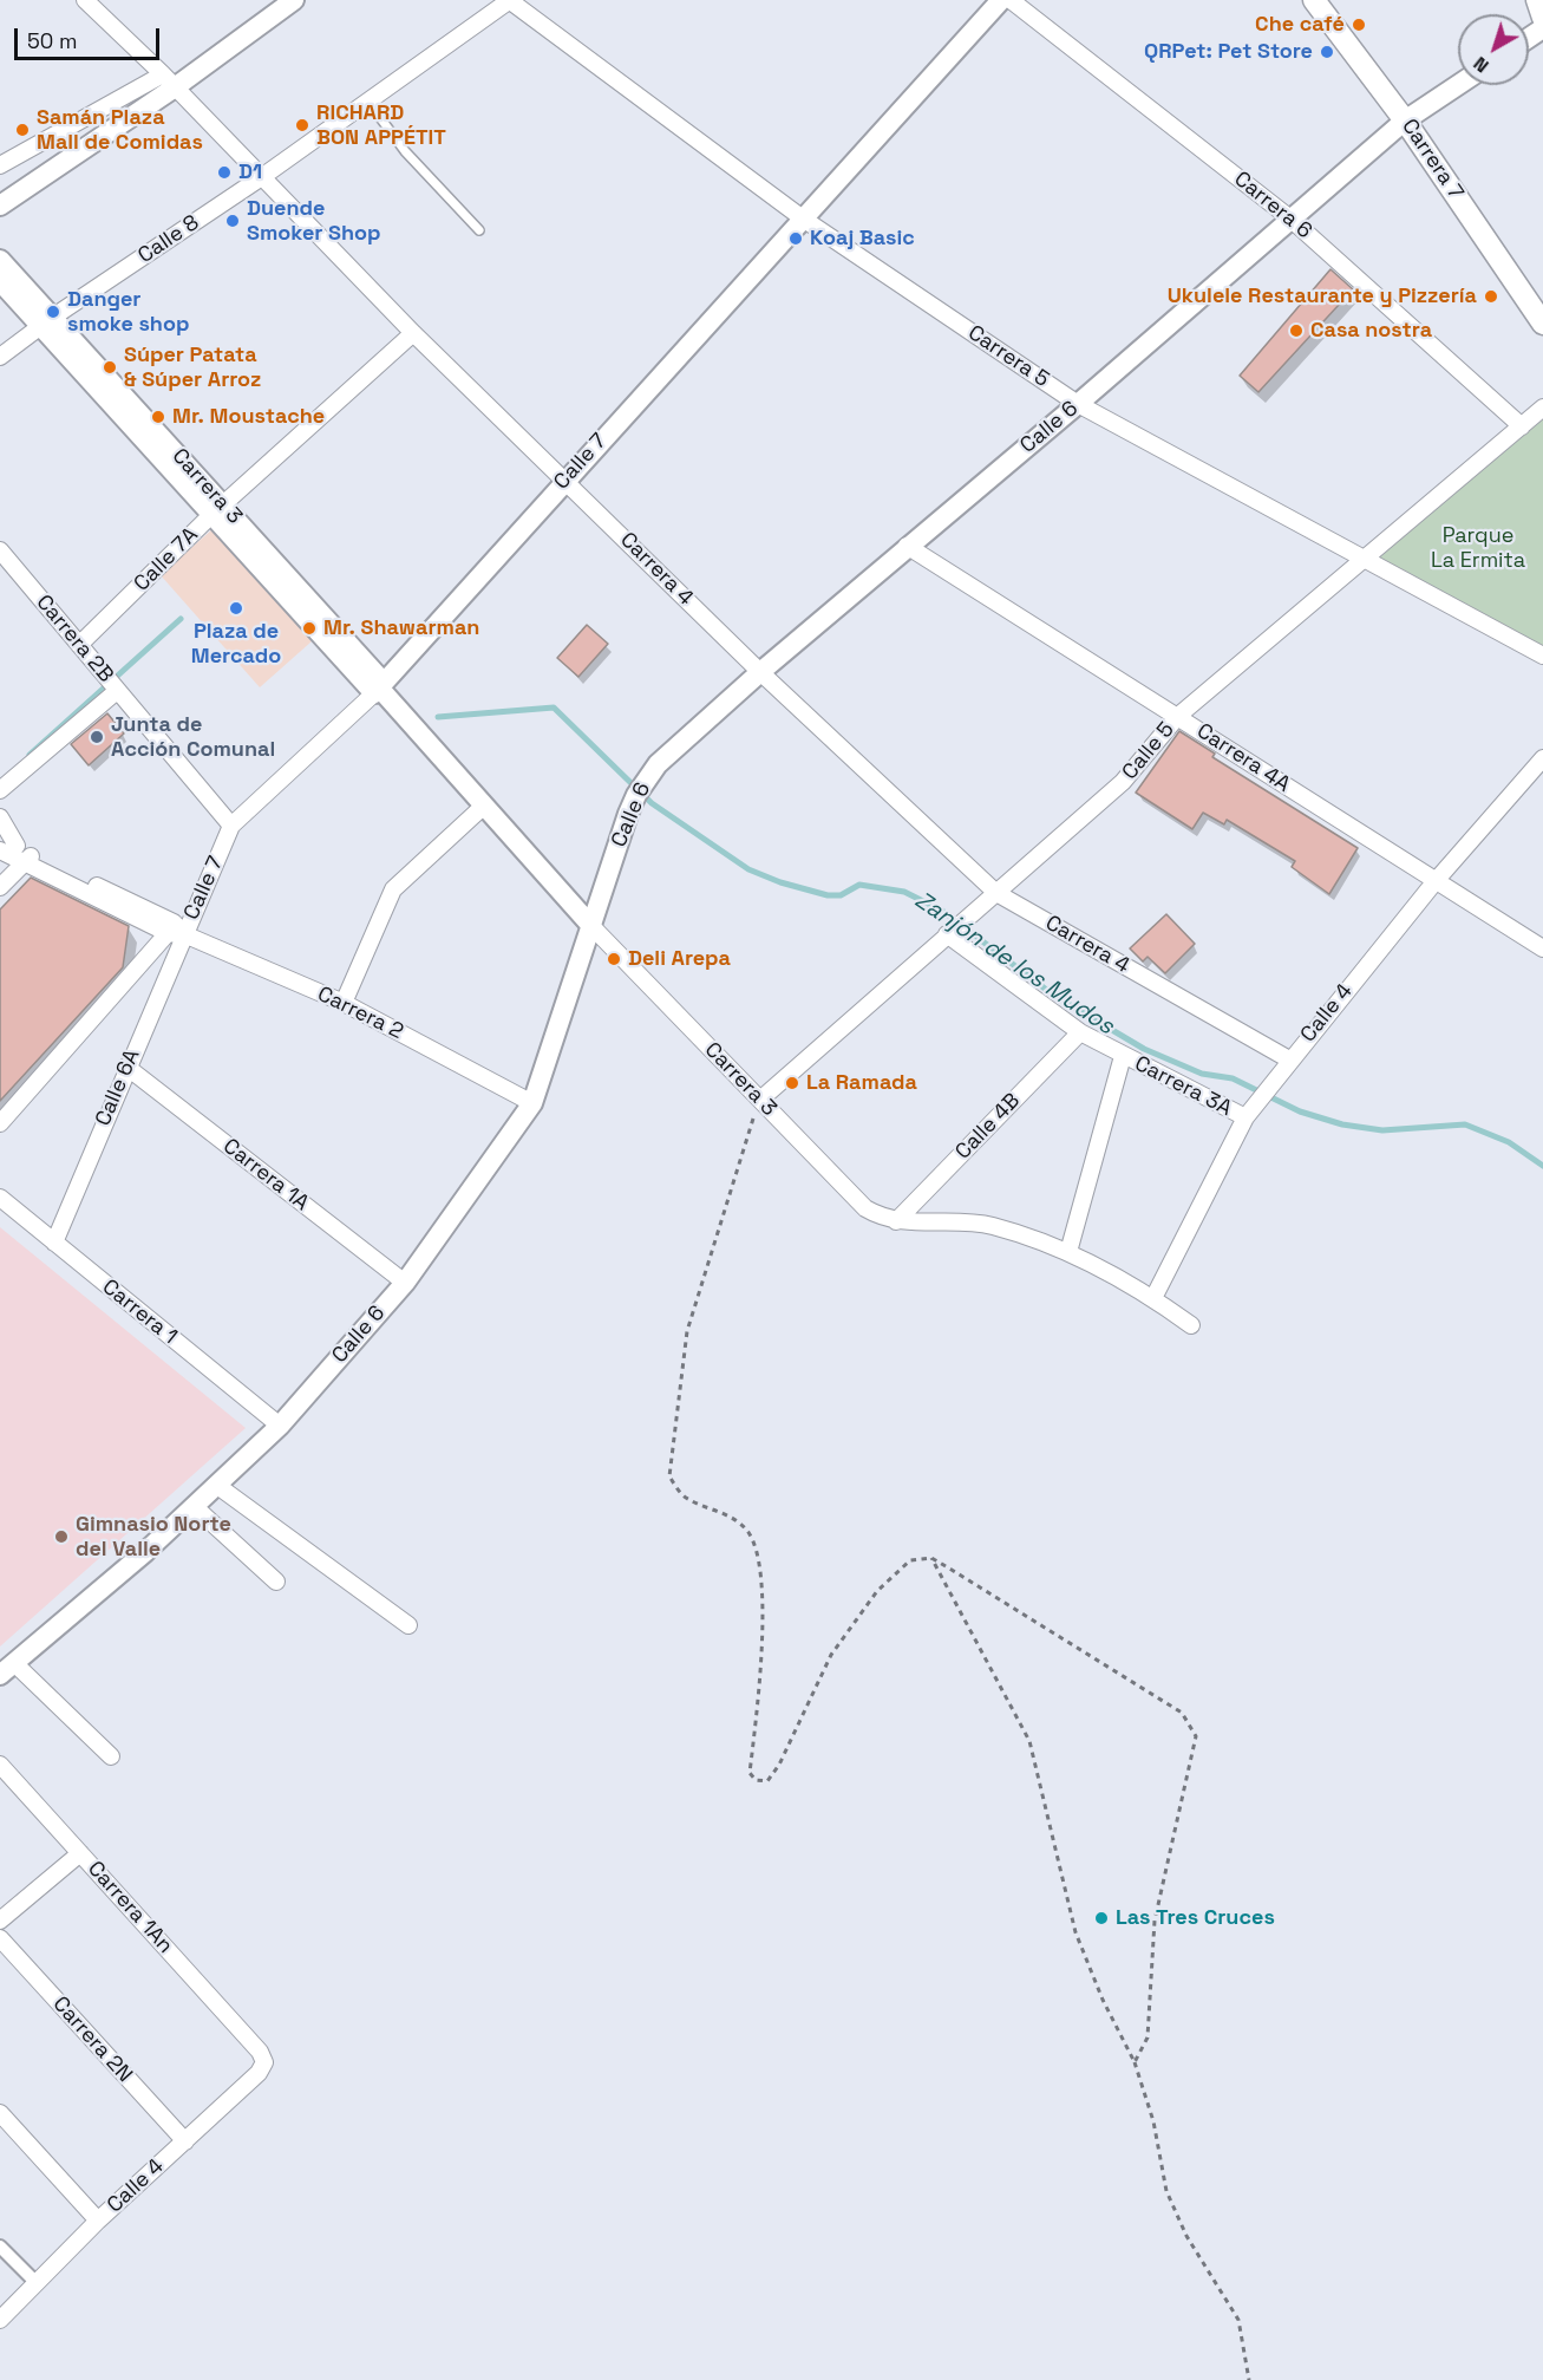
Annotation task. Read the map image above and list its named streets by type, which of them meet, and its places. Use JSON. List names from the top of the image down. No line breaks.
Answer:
{"streets":{"main road":["Carrera 7"],"street":["Carrera 6","Calle 8","Carrera 5","Calle 6","Calle 7","Carrera 3","Calle 7A","Carrera 4","Carrera 2B","Calle 5","Carrera 4A","Carrera 2","Calle 4","Carrera 3A","Calle 6A","Calle 4B","Carrera 1A","Carrera 1","Carrera 1An","Carrera 2N"]},"crossings":[["Carrera 7","Calle 6"],["Carrera 6","Calle 6"],["Carrera 6","Calle 5"],["Calle 8","Carrera 5"],["Calle 8","Carrera 3"],["Calle 8","Carrera 4"],["Carrera 5","Calle 6"],["Carrera 5","Calle 7"],["Carrera 5","Calle 5"],["Calle 6","Carrera 3"],["Calle 6","Carrera 4"],["Calle 6","Carrera 4A"],["Calle 6","Carrera 2"],["Calle 6","Carrera 1A"],["Calle 6","Carrera 1"],["Calle 7","Carrera 3"],["Calle 7","Carrera 4"],["Calle 7","Carrera 2B"],["Calle 7","Carrera 2"],["Calle 7","Calle 6A"],["Carrera 3","Calle 7A"],["Carrera 3","Calle 5"],["Carrera 3","Calle 4"],["Carrera 3","Calle 4B"],["Calle 7A","Carrera 4"],["Calle 7A","Carrera 2B"],["Carrera 4","Calle 5"],["Carrera 4","Calle 4"],["Calle 5","Carrera 4A"],["Calle 5","Carrera 3A"],["Carrera 4A","Calle 4"],["Carrera 2","Calle 6A"],["Calle 4","Carrera 3A"],["Calle 4","Carrera 1An"],["Calle 4","Carrera 2N"],["Carrera 3A","Calle 4B"],["Calle 6A","Carrera 1A"],["Calle 6A","Carrera 1"]],"water":["Zanjón de los Mudos"],"parks":["Parque La Ermita"],"places":["Che café","QRPet: Pet Store","RICHARD BON APPÉTIT","Samán Plaza Mall de Comidas","D1","Duende Smoker Shop","Koaj Basic","Ukulele Restaurante y Pizzería","Danger smoke shop","Casa nostra","Súper Patata & Súper Arroz","Mr. Moustache","Plaza de Mercado","Mr. Shawarman","Junta de Acción Comunal","Deli Arepa","La Ramada","Gimnasio Norte del Valle","Las Tres Cruces"],"scale_bar":"50 m","north":"bottom left"}
